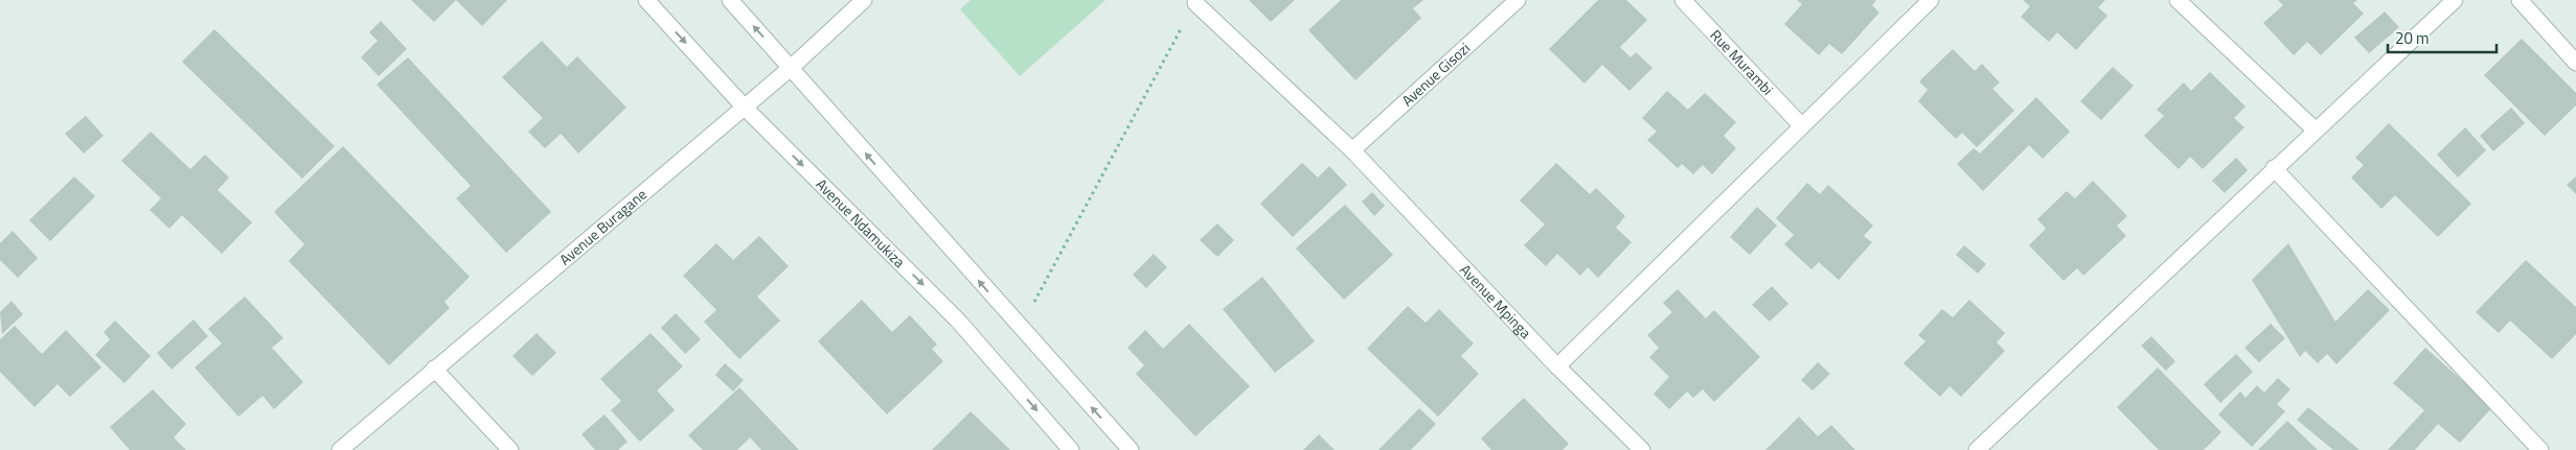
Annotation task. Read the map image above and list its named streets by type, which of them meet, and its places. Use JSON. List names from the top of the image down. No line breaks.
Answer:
{"streets":{"street":["Rue Murambi","Avenue Gisozi","Avenue Ndamukiza","Avenue Buragane","Avenue Mpinga"]},"crossings":[["Avenue Gisozi","Avenue Mpinga"],["Avenue Ndamukiza","Avenue Buragane"]],"scale_bar":"20 m"}
